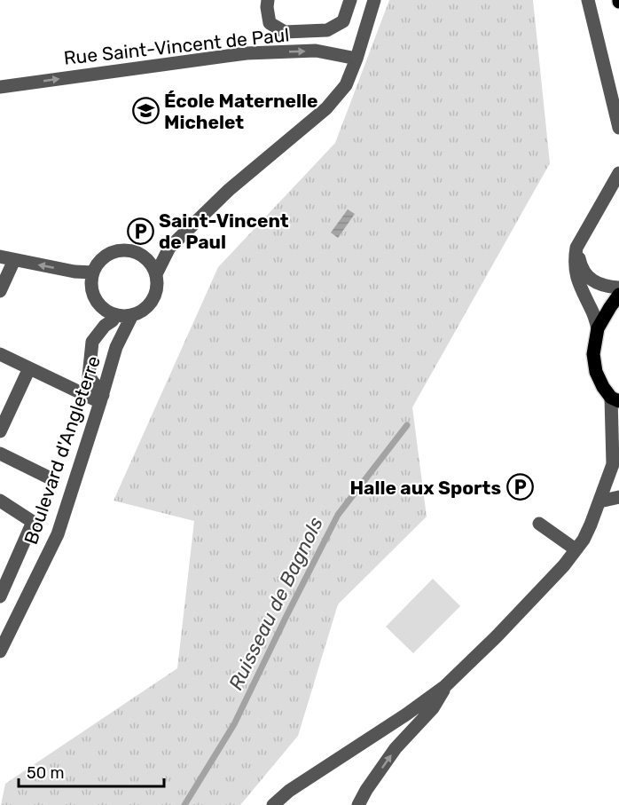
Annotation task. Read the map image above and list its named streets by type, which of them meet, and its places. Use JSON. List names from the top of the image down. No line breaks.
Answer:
{"streets":{"street":["Rue Saint-Vincent de Paul","Boulevard d'Angleterre"]},"crossings":[["Rue Saint-Vincent de Paul","Boulevard d'Angleterre"]],"one_way":["Rue Saint-Vincent de Paul"],"water":["Ruisseau de Bagnols"],"places":{"school or university":["École Maternelle Michelet"],"parking":["Saint-Vincent de Paul","Halle aux Sports"]},"scale_bar":"50 m"}
